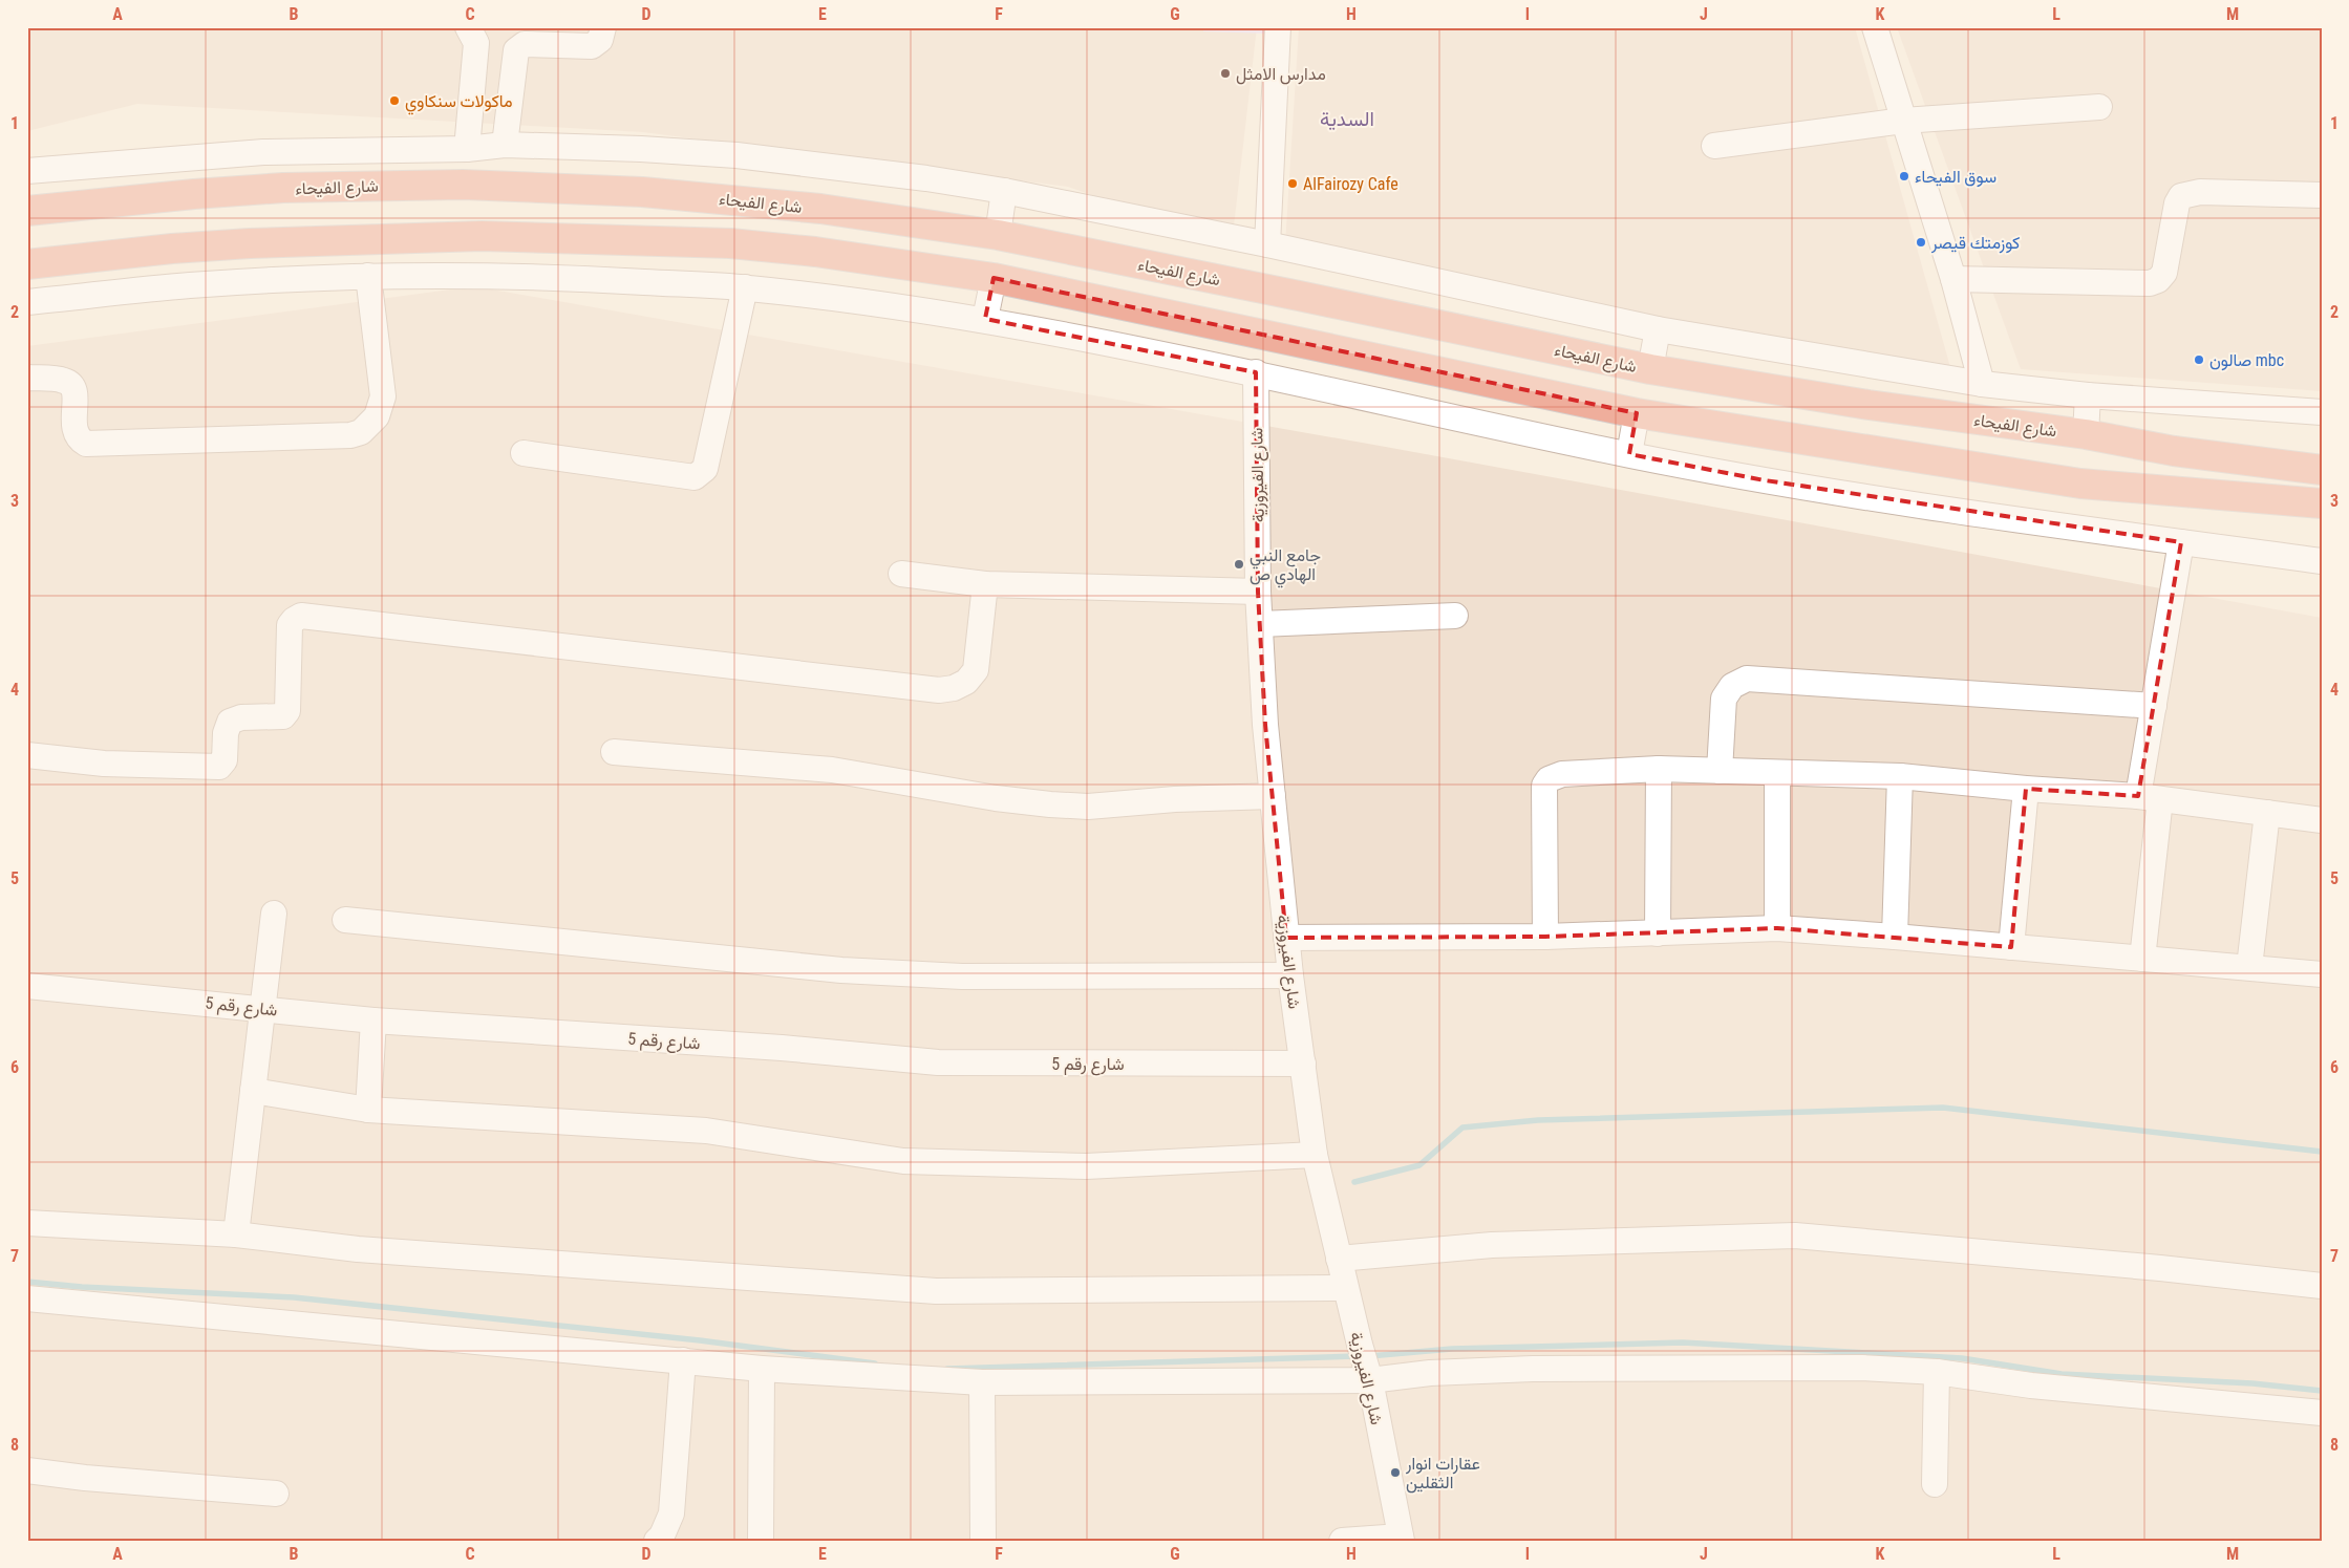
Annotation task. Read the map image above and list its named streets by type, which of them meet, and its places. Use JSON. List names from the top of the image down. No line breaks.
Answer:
{"streets":{"highway":["شارع الفيحاء"],"street":["شارع الفيروزية","شارع رقم 5"]},"crossings":[["شارع الفيروزية","شارع رقم 5"]],"districts":["السدية"],"places":["مدارس الامثل","ماكولات سنكاوي","سوق الفيحاء","AlFairozy Cafe","كوزمتك قيصر","صالون mbc","جامع النبي الهادي ص","عقارات انوار الثقلين"],"grid":{"columns":["A","B","C","D","E","F","G","H","I","J","K","L","M"],"rows":["1","2","3","4","5","6","7","8"]}}
